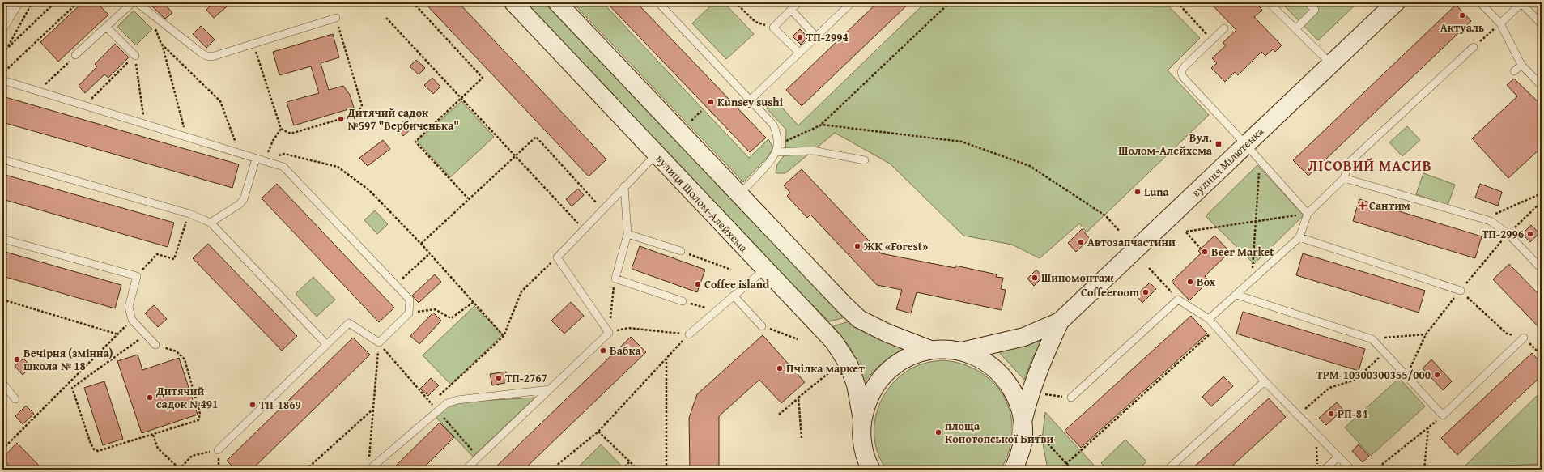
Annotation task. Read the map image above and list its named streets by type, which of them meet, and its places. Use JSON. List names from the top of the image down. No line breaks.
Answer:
{"streets":{"street":["вулиця Мілютенка","вулиця Шолом-Алейхема"]},"districts":["ЛІСОВИЙ МАСИВ"],"places":{"other":["Актуаль","ТП-2994","Kunsey sushi","Дитячий садок №597 \"Вербиченька\"","Luna","ТП-2996","Автозапчастини","ЖК «Forest»","Beer Market","Шиномонтаж","Box","Coffee island","Coffeeroom","Бабка","Вечірня (змінна) школа № 18","Пчілка маркет","ТРМ-10300300355/000","ТП-2767","Дитячий садок №491","ТП-1869","РП-84","площа Конотопської Битви"],"transit":["Вул. Шолом-Алейхема"],"health":["Сантим"]}}
